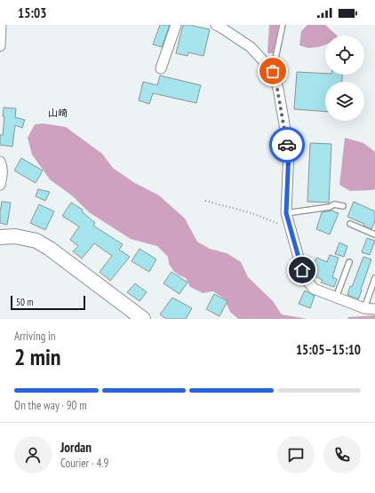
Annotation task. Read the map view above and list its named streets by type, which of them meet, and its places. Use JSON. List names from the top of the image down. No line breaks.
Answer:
{"districts":["山崎"],"scale_bar":"50 m","page":{"status":"15:03","scale":"50 m","heading":["2 min","Arriving in","15:05–15:10"],"panel":["Jordan","Courier · 4.9"],"bar":"On the way · 90 m"}}
